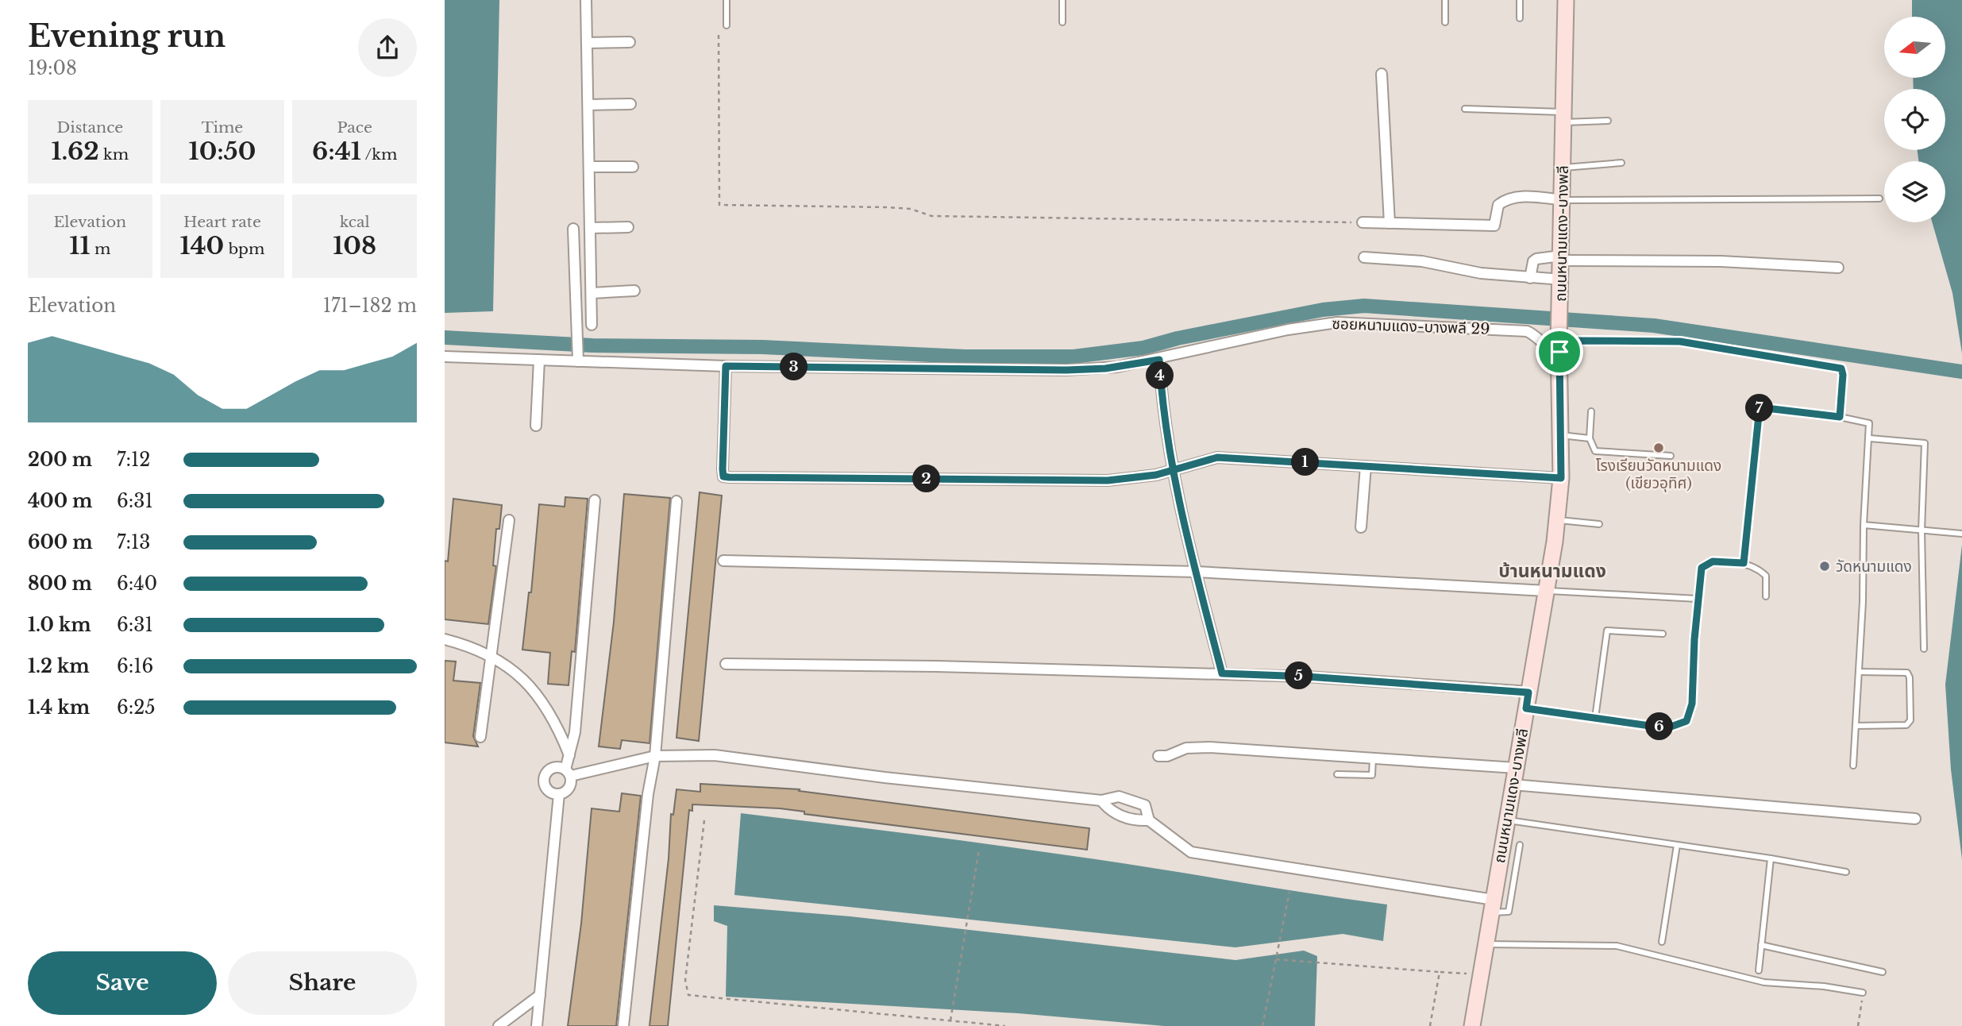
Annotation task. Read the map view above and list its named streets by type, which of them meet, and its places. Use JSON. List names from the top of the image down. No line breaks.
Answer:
{"streets":{"main road":["ถนนหนามแดง-บางพลี"],"street":["ซอยหนามแดง-บางพลี 29"]},"crossings":[["ถนนหนามแดง-บางพลี","ซอยหนามแดง-บางพลี 29"]],"districts":["บ้านหนามแดง"],"places":["โรงเรียนวัดหนามแดง (เขียวอุทิศ)","วัดหนามแดง"],"north":"left","page":{"heading":["Evening run","19:08"],"stats":[["Distance","1.62 km"],["Time","10:50"],["Pace","6:41 /km"],["Elevation","11 m"],["Heart rate","140 bpm"],["kcal","108"]],"chart":["Elevation","171–182 m"],"pins":["3","4","7","1","2","5","6"],"list":[{"name":"200 m","note":"7:12"},{"name":"400 m","note":"6:31"},{"name":"600 m","note":"7:13"},{"name":"800 m","note":"6:40"},{"name":"1.0 km","note":"6:31"},{"name":"1.2 km","note":"6:16"},{"name":"1.4 km","note":"6:25"}],"buttons":["Save","Share"]}}
